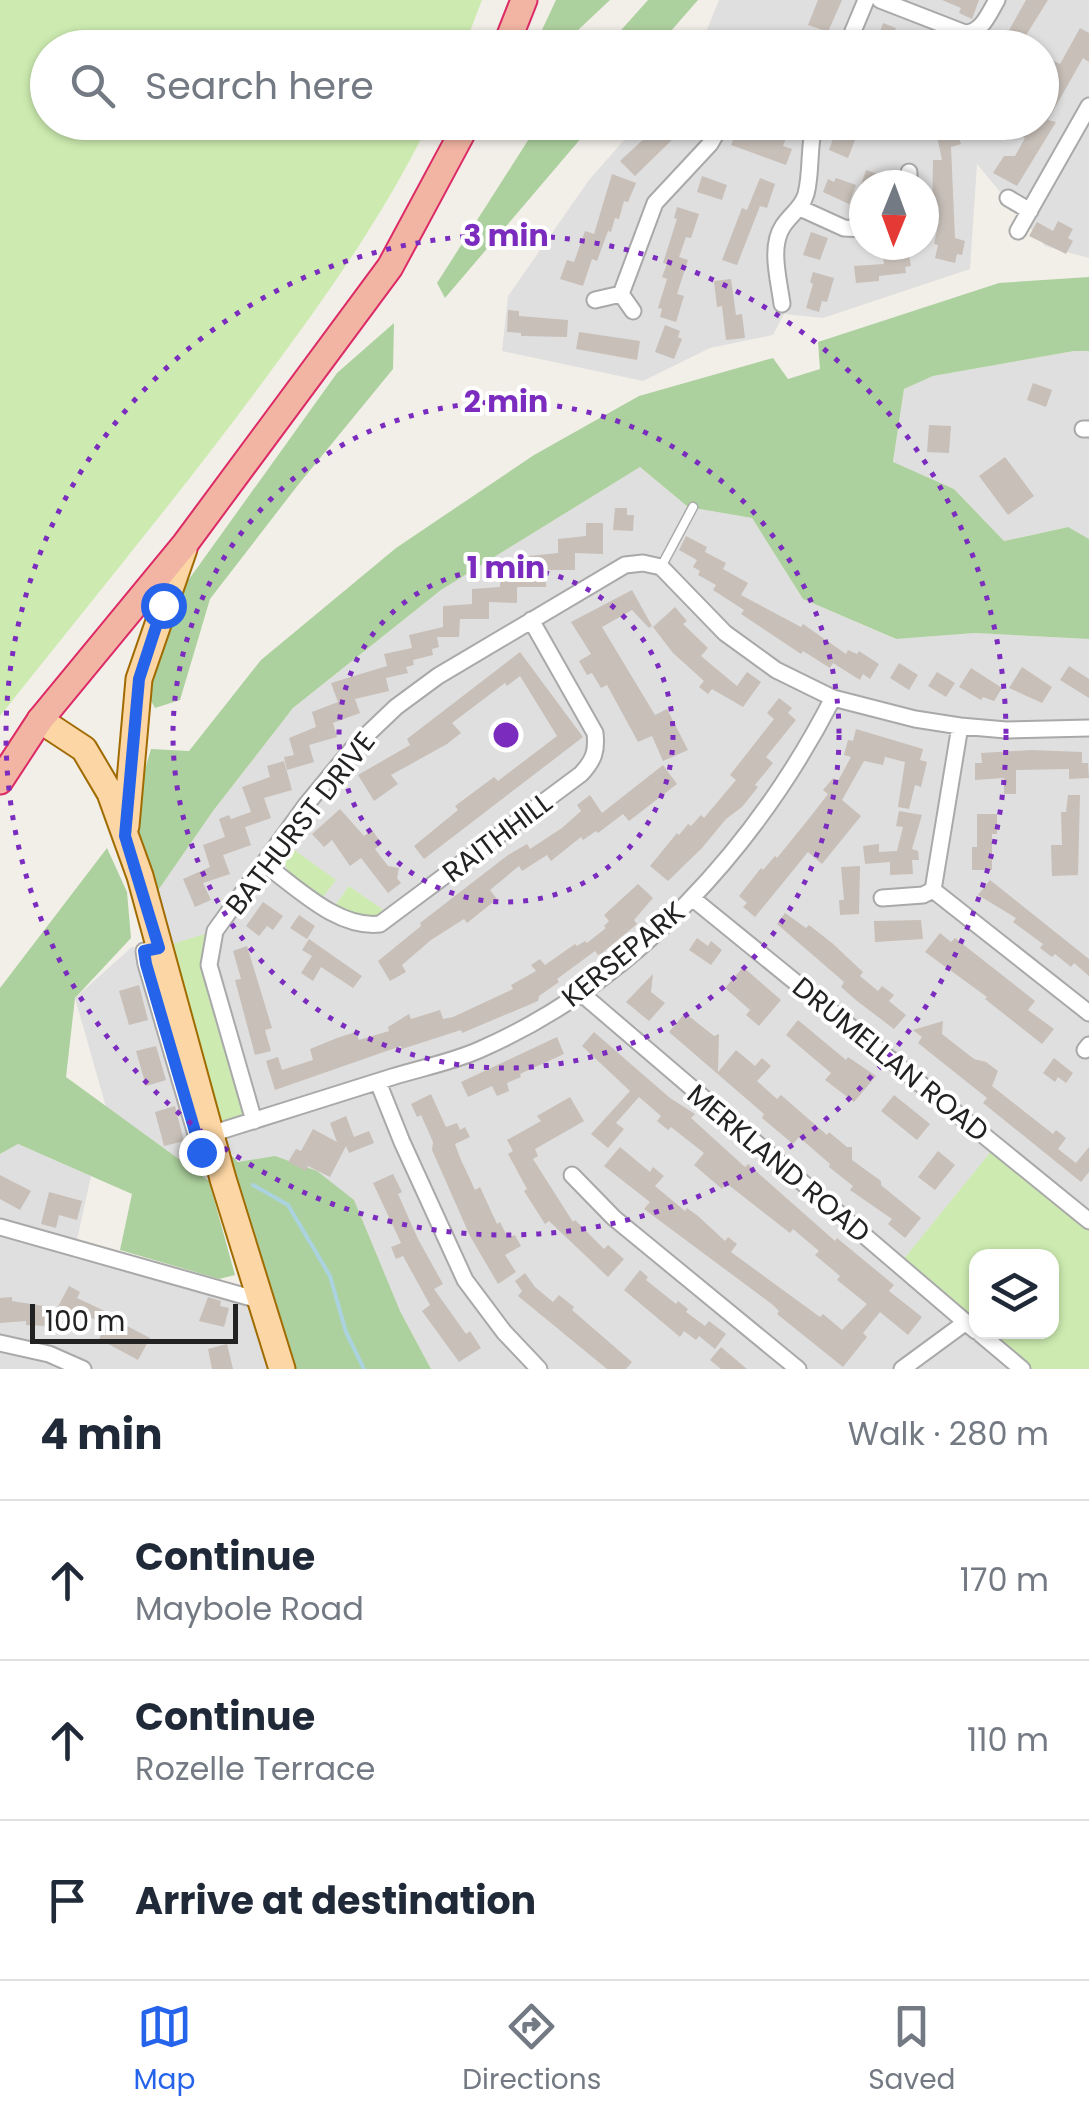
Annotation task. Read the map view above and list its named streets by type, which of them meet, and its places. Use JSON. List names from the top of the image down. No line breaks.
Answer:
{"streets":{"street":["BATHURST DRIVE","RAITHHILL","KERSEPARK","DRUMELLAN ROAD","MERKLAND ROAD"]},"crossings":[["BATHURST DRIVE","RAITHHILL"],["BATHURST DRIVE","KERSEPARK"],["KERSEPARK","DRUMELLAN ROAD"],["KERSEPARK","MERKLAND ROAD"]],"scale_bar":"100 m","north":"bottom","page":{"search":"Search here","scale":"100 m","heading":["4 min","Walk · 280 m"],"list":[["Continue","Maybole Road","170 m"],["Continue","Rozelle Terrace","110 m"],"Arrive at destination"],"nav":["Map","Directions","Saved"]},"rings":["3 min","2 min","1 min"]}
